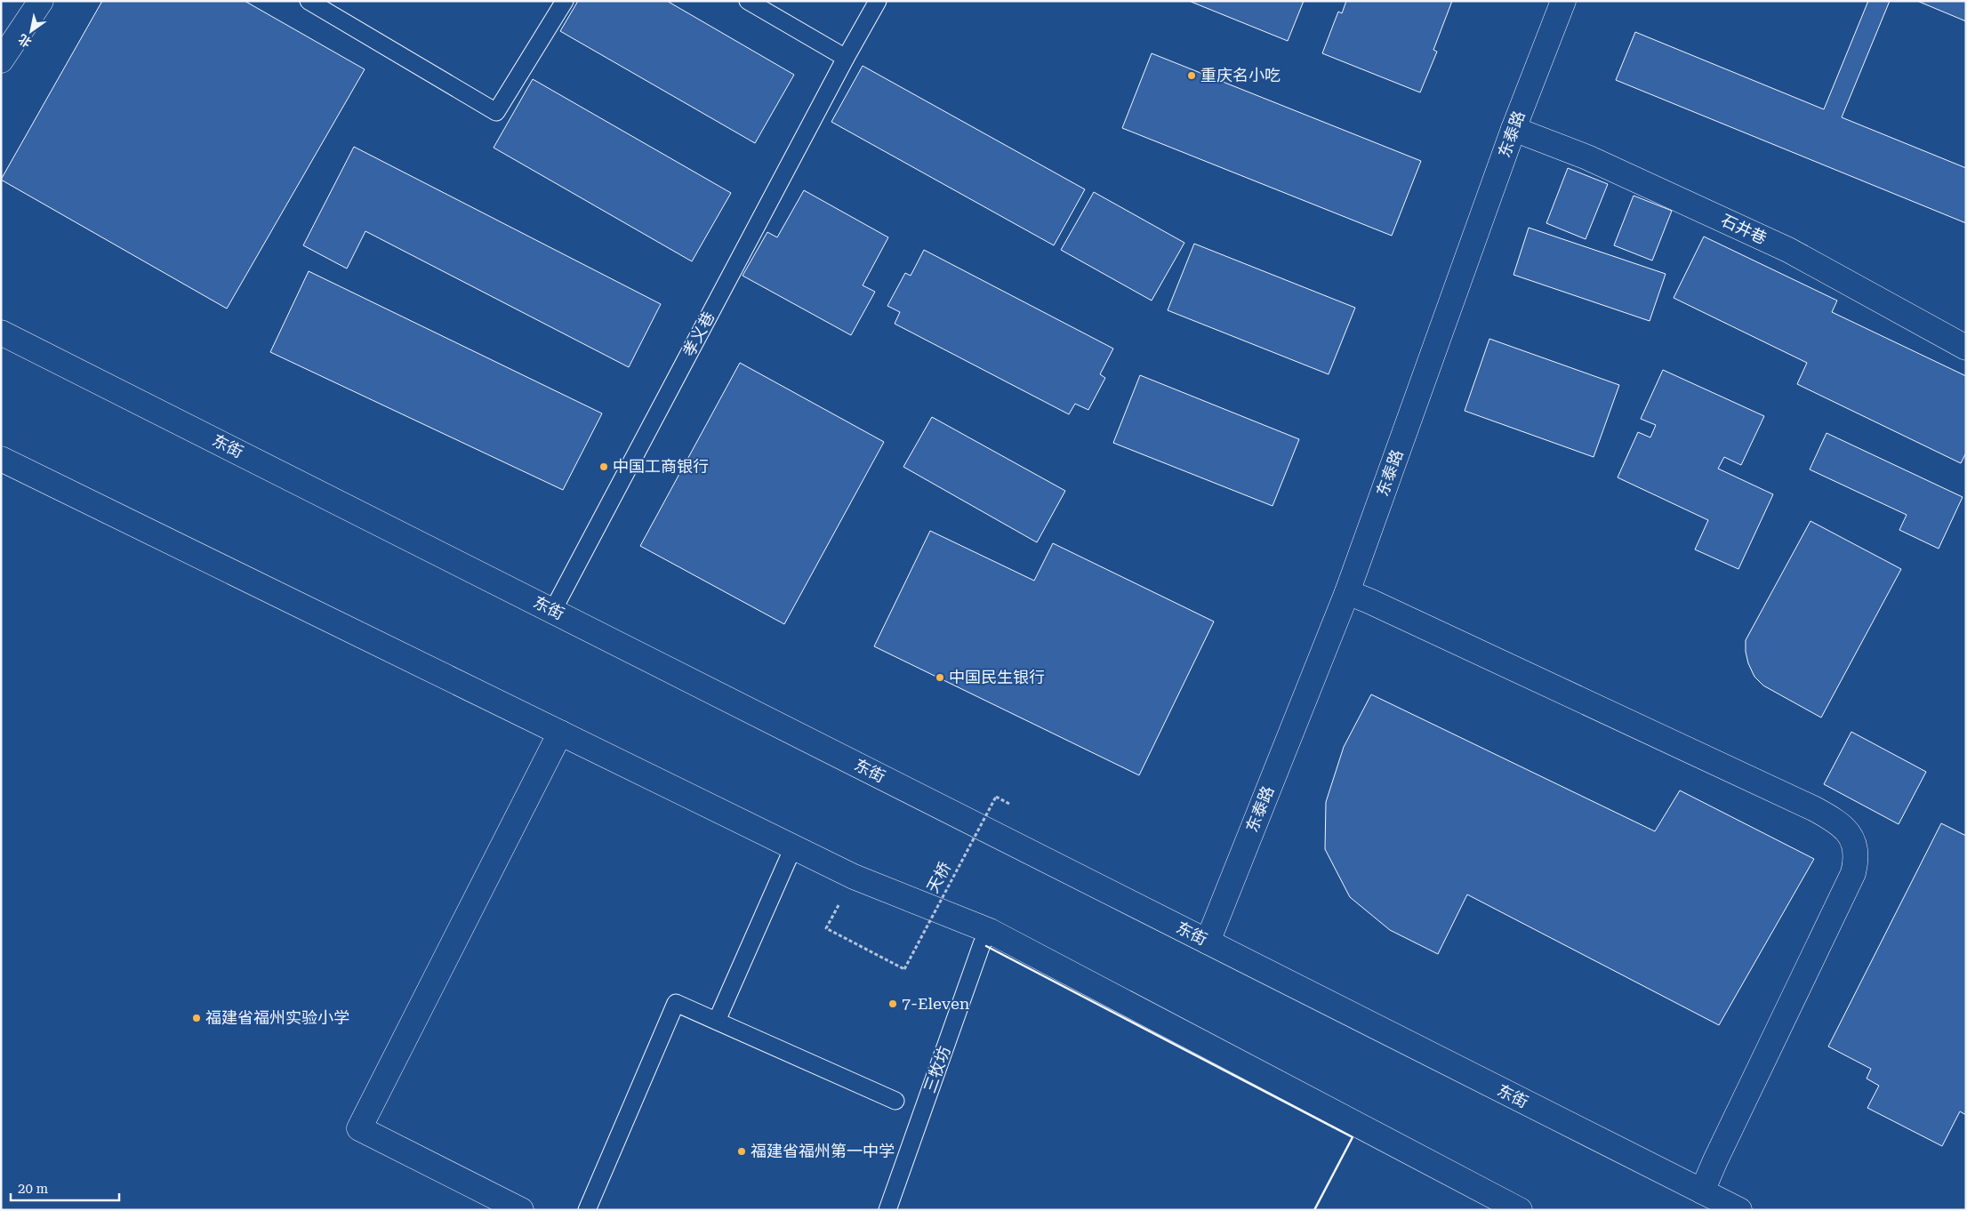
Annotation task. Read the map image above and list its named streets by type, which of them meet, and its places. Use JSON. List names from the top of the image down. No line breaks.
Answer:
{"streets":{"main road":["东泰路","石井巷","东街"],"lane":["孝义巷","三牧坊"],"path":["天桥"]},"crossings":[["东泰路","石井巷"],["东泰路","东街"],["孝义巷","东街"]],"places":["重庆名小吃","中国工商银行","中国民生银行","7-Eleven","福建省福州实验小学","福建省福州第一中学"],"scale_bar":"20 m","north":"bottom left"}
